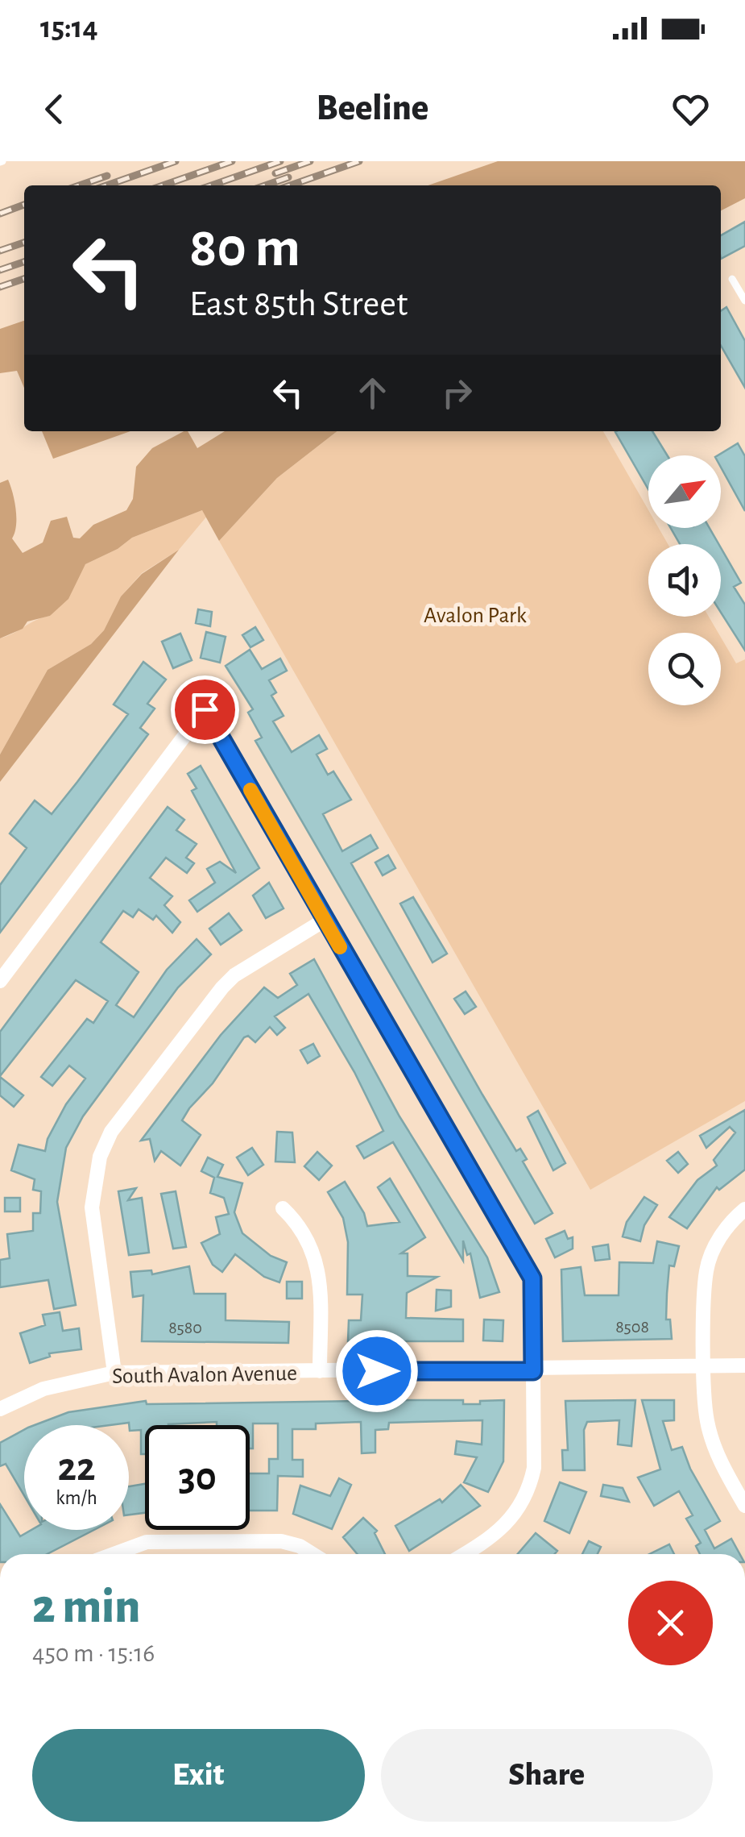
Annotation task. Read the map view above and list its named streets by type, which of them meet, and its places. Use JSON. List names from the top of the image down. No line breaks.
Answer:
{"streets":{"street":["South Avalon Avenue"]},"parks":["Avalon Park"],"house_numbers":["8508","8580"],"north":"top right","page":{"status":"15:14","header":"Beeline","turn":["80 m","East 85th Street"],"speed":"22 km/h","limit":"30","heading":["2 min","450 m · 15:16"],"buttons":["Exit","Share"]}}
